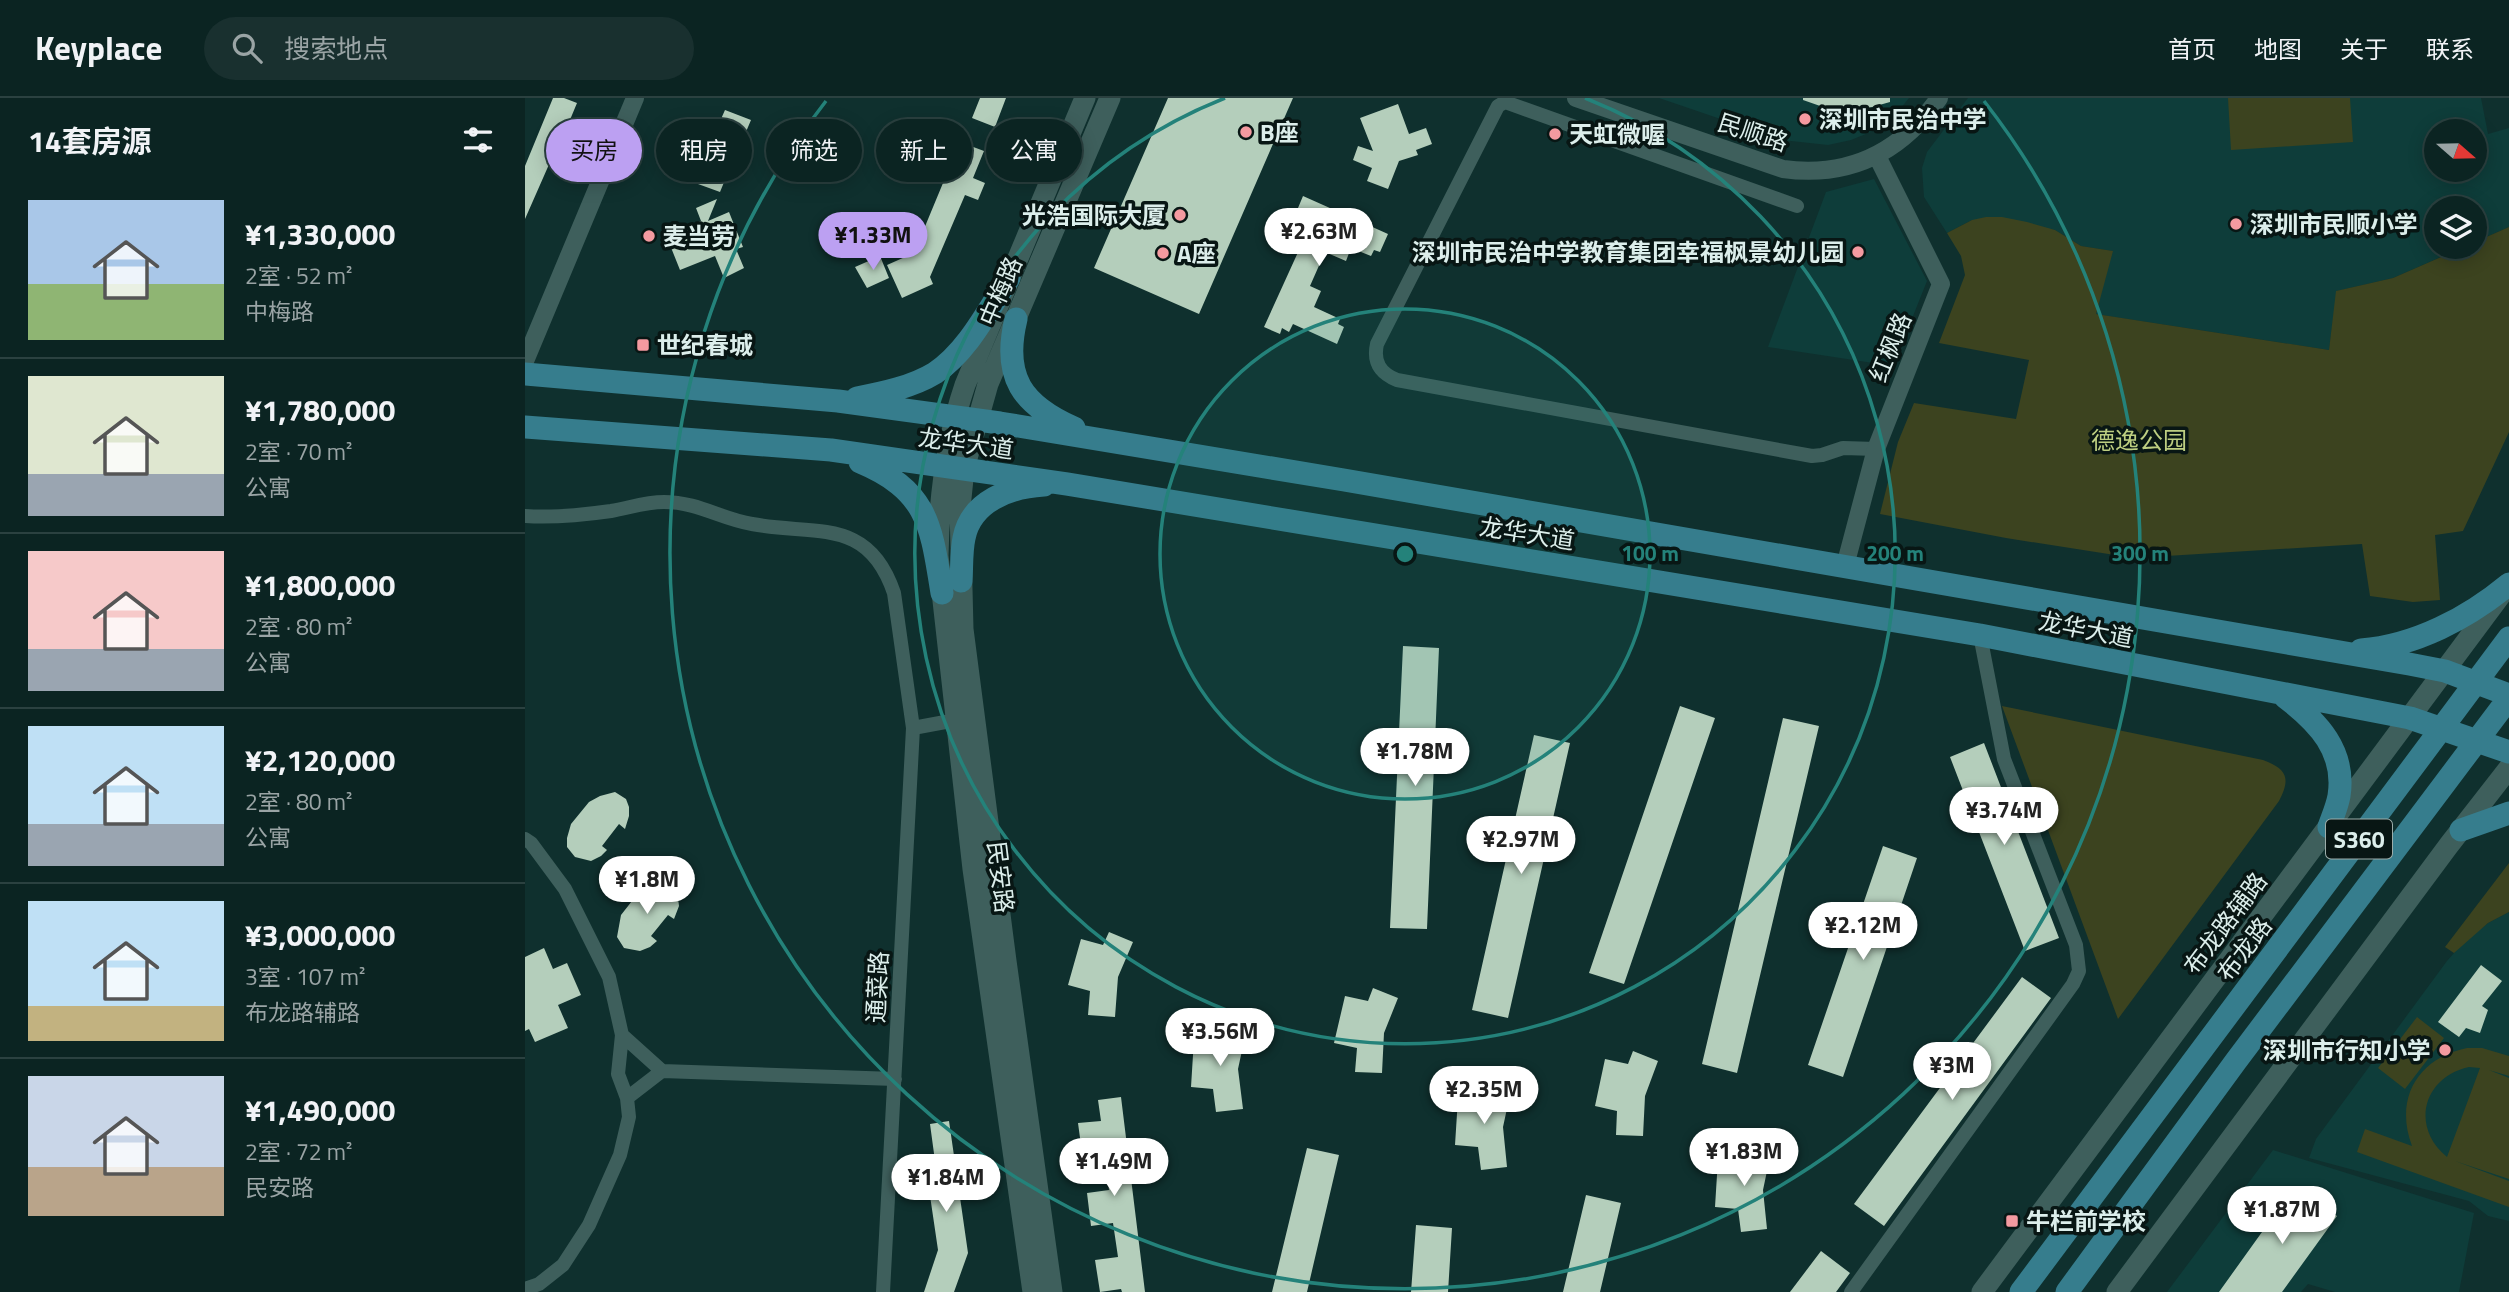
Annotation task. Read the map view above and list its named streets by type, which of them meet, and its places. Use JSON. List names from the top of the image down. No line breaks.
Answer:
{"streets":{"main road":["中梅路","龙华大道","S360","民安路","布龙路辅路","布龙路"],"street":["民顺路","红枫路","通菜路"]},"crossings":[["民顺路","红枫路"],["中梅路","龙华大道"],["中梅路","民安路"],["红枫路","龙华大道"],["龙华大道","S360"],["龙华大道","民安路"],["龙华大道","布龙路辅路"]],"parks":["德逸公园"],"places":{"other":["深圳市民治中学","B座","天虹微喔","光浩国际大厦","深圳市民顺小学","麦当劳","深圳市民治中学教育集团幸福枫景幼儿园","A座","深圳市行知小学"],"transit":["世纪春城","牛栏前学校"]},"north":"right","page":{"header":"Keyplace","search":"搜索地点","nav":["首页","地图","关于","联系"],"heading":"14套房源","chip":["买房","租房","筛选","新上","公寓"],"list":[{"name":"¥1,330,000","note":"2室 · 52 m² · 中梅路"},{"name":"¥1,780,000","note":"2室 · 70 m² · 公寓"},{"name":"¥1,800,000","note":"2室 · 80 m² · 公寓"},{"name":"¥2,120,000","note":"2室 · 80 m² · 公寓"},{"name":"¥3,000,000","note":"3室 · 107 m² · 布龙路辅路"},{"name":"¥1,490,000","note":"2室 · 72 m² · 民安路"}],"price":["¥2.63M","¥1.33M","¥1.78M","¥3.74M","¥2.97M","¥1.8M","¥2.12M","¥3.56M","¥3M","¥2.35M","¥1.83M","¥1.49M","¥1.84M","¥1.87M"]},"rings":["100 m","200 m","300 m"]}
